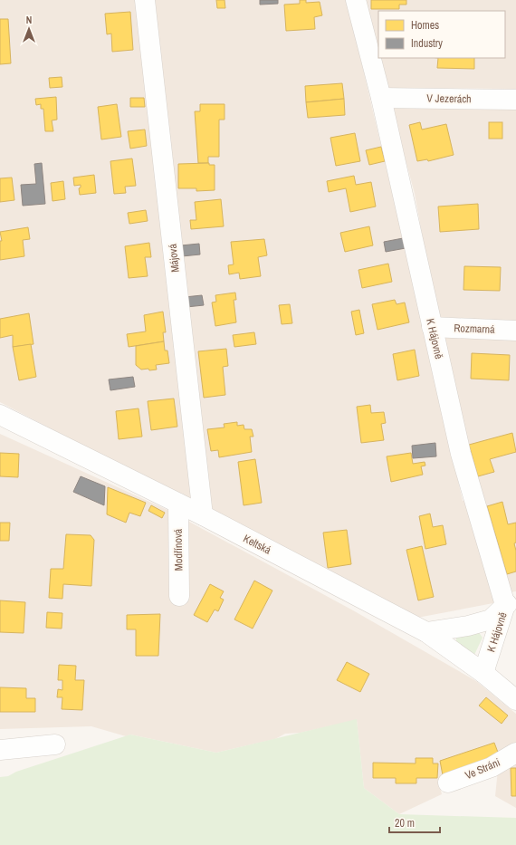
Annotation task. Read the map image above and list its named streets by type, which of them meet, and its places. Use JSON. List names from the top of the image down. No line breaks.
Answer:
{"streets":{"street":["V Jezerách","Májová","Rozmarná","K Hájovně","Keltská","Modřínová","Ve Stráni"]},"crossings":[["V Jezerách","K Hájovně"],["Májová","Keltská"],["Rozmarná","K Hájovně"],["K Hájovně","Keltská"],["Keltská","Modřínová"]],"legend":["Homes","Industry"],"scale_bar":"20 m","north":"top"}
